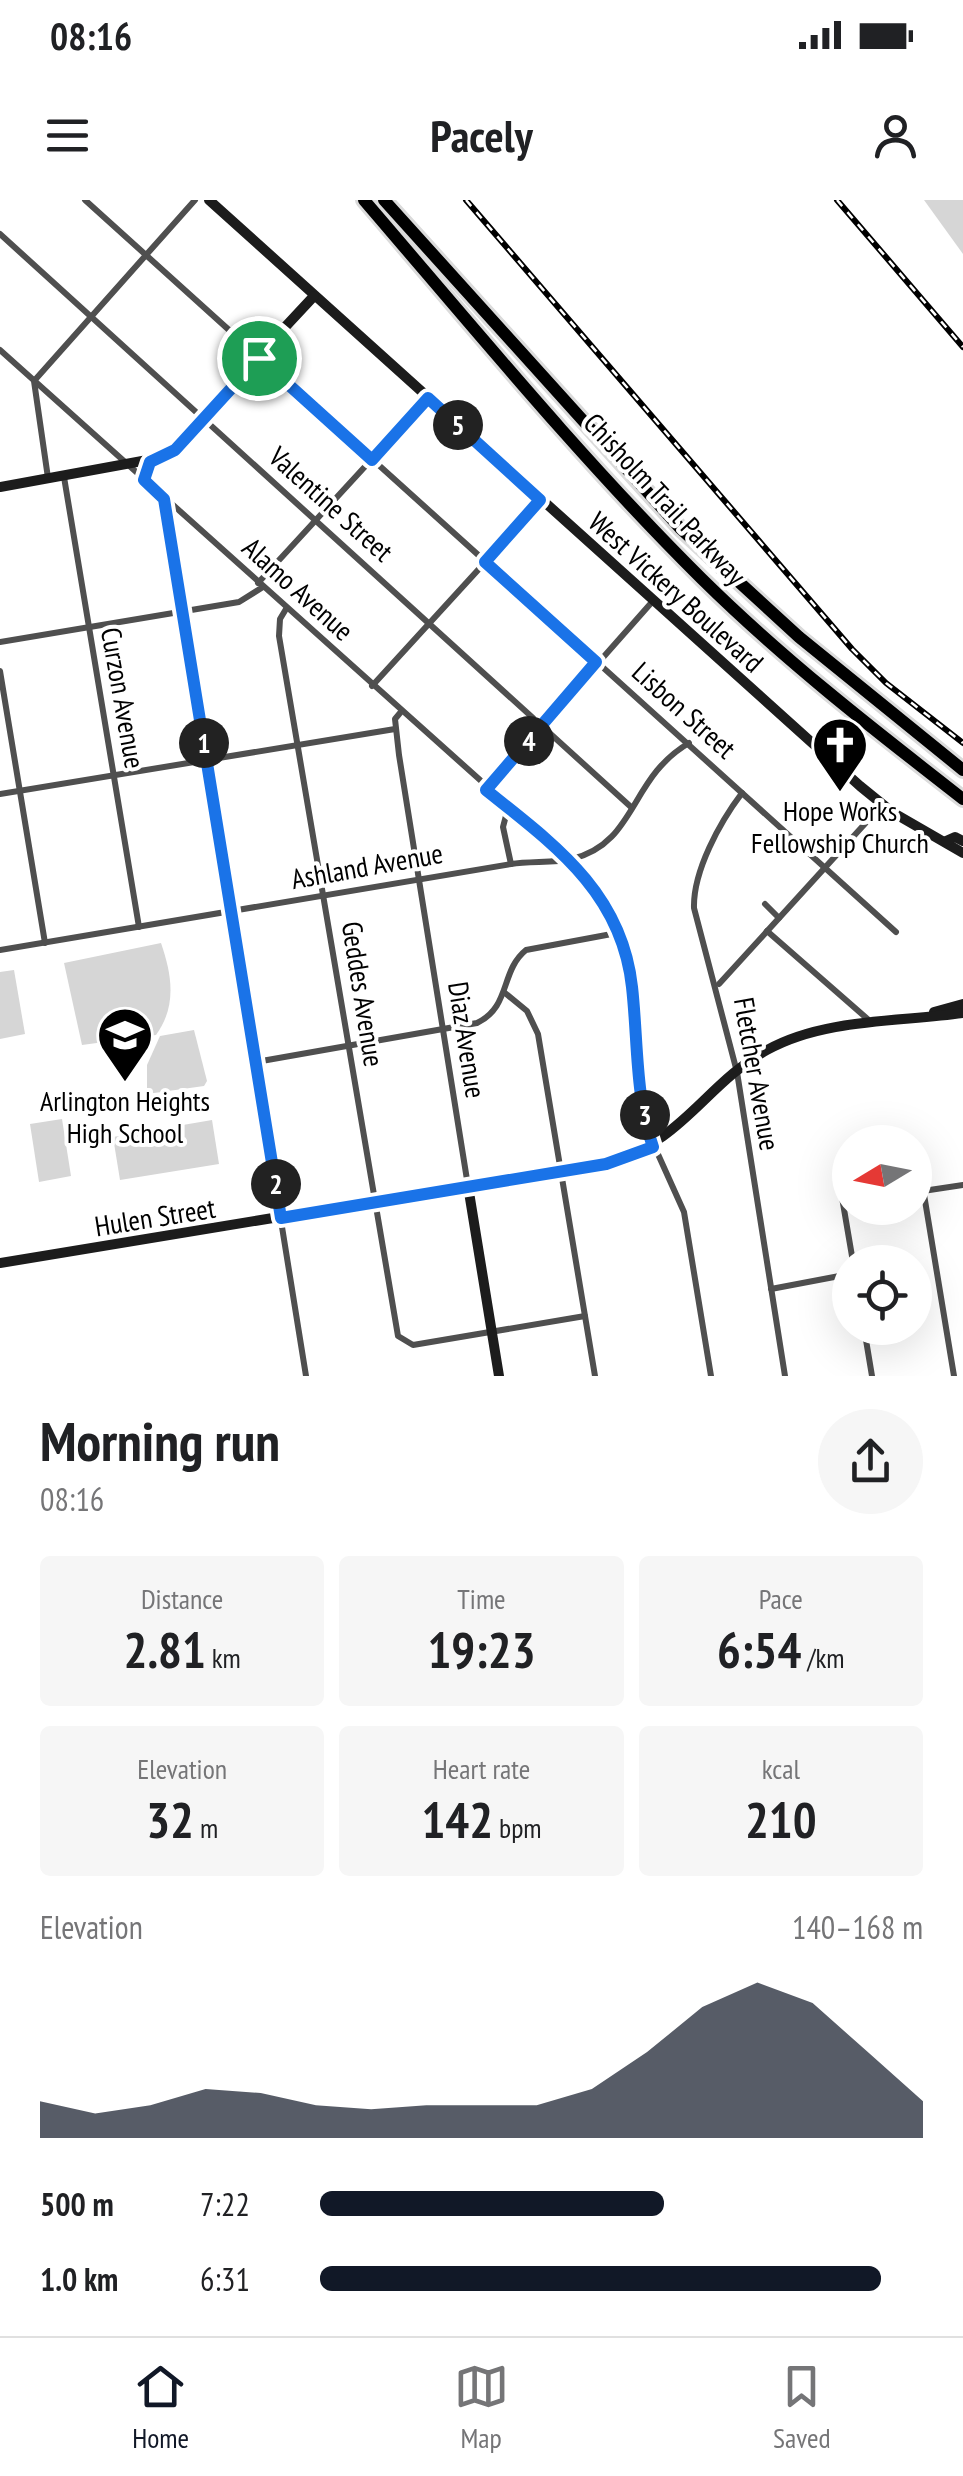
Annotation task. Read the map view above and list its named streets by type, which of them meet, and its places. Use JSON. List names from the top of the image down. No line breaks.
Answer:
{"streets":{"highway":["Chisholm Trail Parkway"],"main road":["West Vickery Boulevard","Diaz Avenue","Hulen Street"],"street":["Valentine Street","Alamo Avenue","Curzon Avenue","Lisbon Street","Ashland Avenue","Geddes Avenue","Fletcher Avenue"]},"crossings":[["Valentine Street","Ashland Avenue"],["Alamo Avenue","Ashland Avenue"],["Alamo Avenue","Geddes Avenue"],["Alamo Avenue","Diaz Avenue"],["Alamo Avenue","Hulen Street"],["Curzon Avenue","Ashland Avenue"],["Lisbon Street","Ashland Avenue"],["Lisbon Street","Fletcher Avenue"],["Ashland Avenue","Geddes Avenue"],["Ashland Avenue","Diaz Avenue"],["Geddes Avenue","Diaz Avenue"],["Geddes Avenue","Hulen Street"],["Diaz Avenue","Hulen Street"],["Fletcher Avenue","Hulen Street"]],"places":{"church":["Hope Works Fellowship Church"],"school or university":["Arlington Heights High School"]},"north":"left","page":{"status":"08:16","header":"Pacely","pins":["5","4","1","3","2"],"heading":["Morning run","08:16"],"stats":[["Distance","2.81 km"],["Time","19:23"],["Pace","6:54 /km"],["Elevation","32 m"],["Heart rate","142 bpm"],["kcal","210"]],"chart":["Elevation","140–168 m"],"list":[{"name":"500 m","note":"7:22"},{"name":"1.0 km","note":"6:31"}],"tabs":["Home","Map","Saved"]}}
